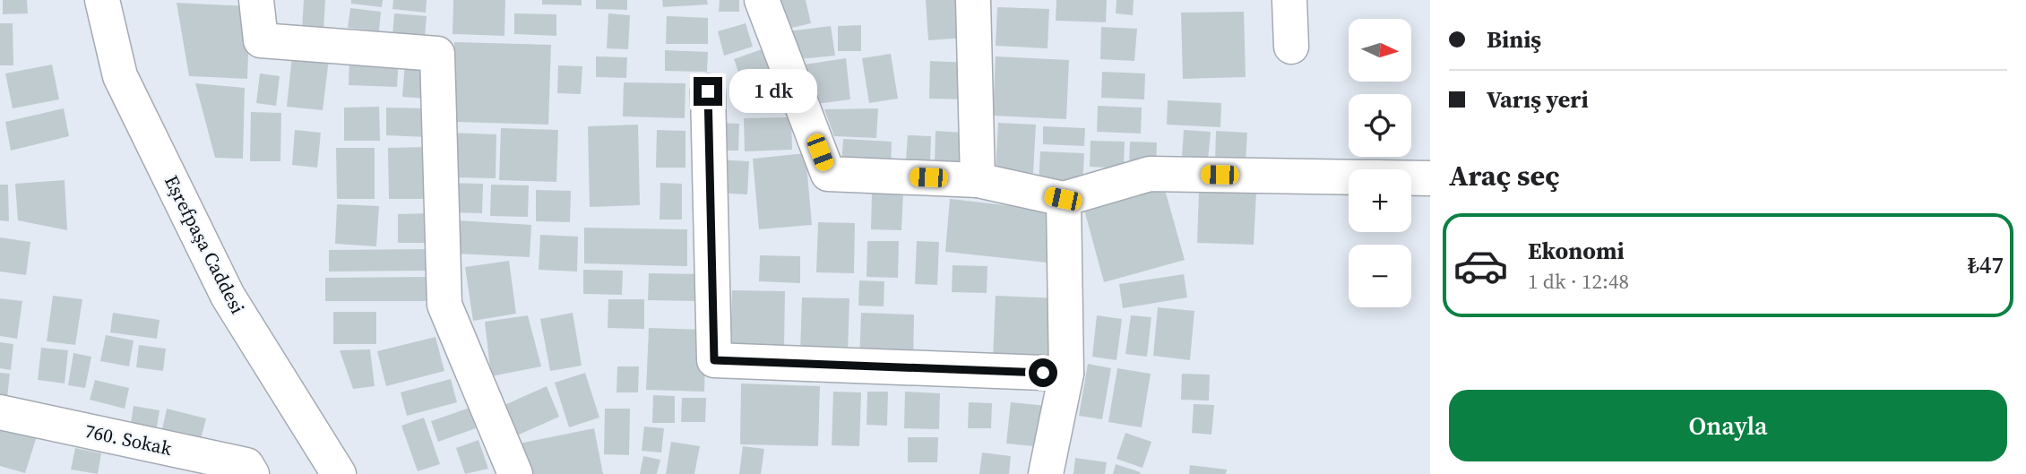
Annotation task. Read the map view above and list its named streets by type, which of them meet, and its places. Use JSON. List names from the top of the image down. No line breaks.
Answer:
{"streets":{"street":["Eşrefpaşa Caddesi","760. Sokak"]},"north":"right","page":{"banner":["Biniş","Varış yeri"],"map_buttons":["+","−"],"bubble":"1 dk","heading":"Araç seç","list":[{"name":"Ekonomi","note":"1 dk · 12:48","value":"₺47"}],"buttons":"Onayla"}}
